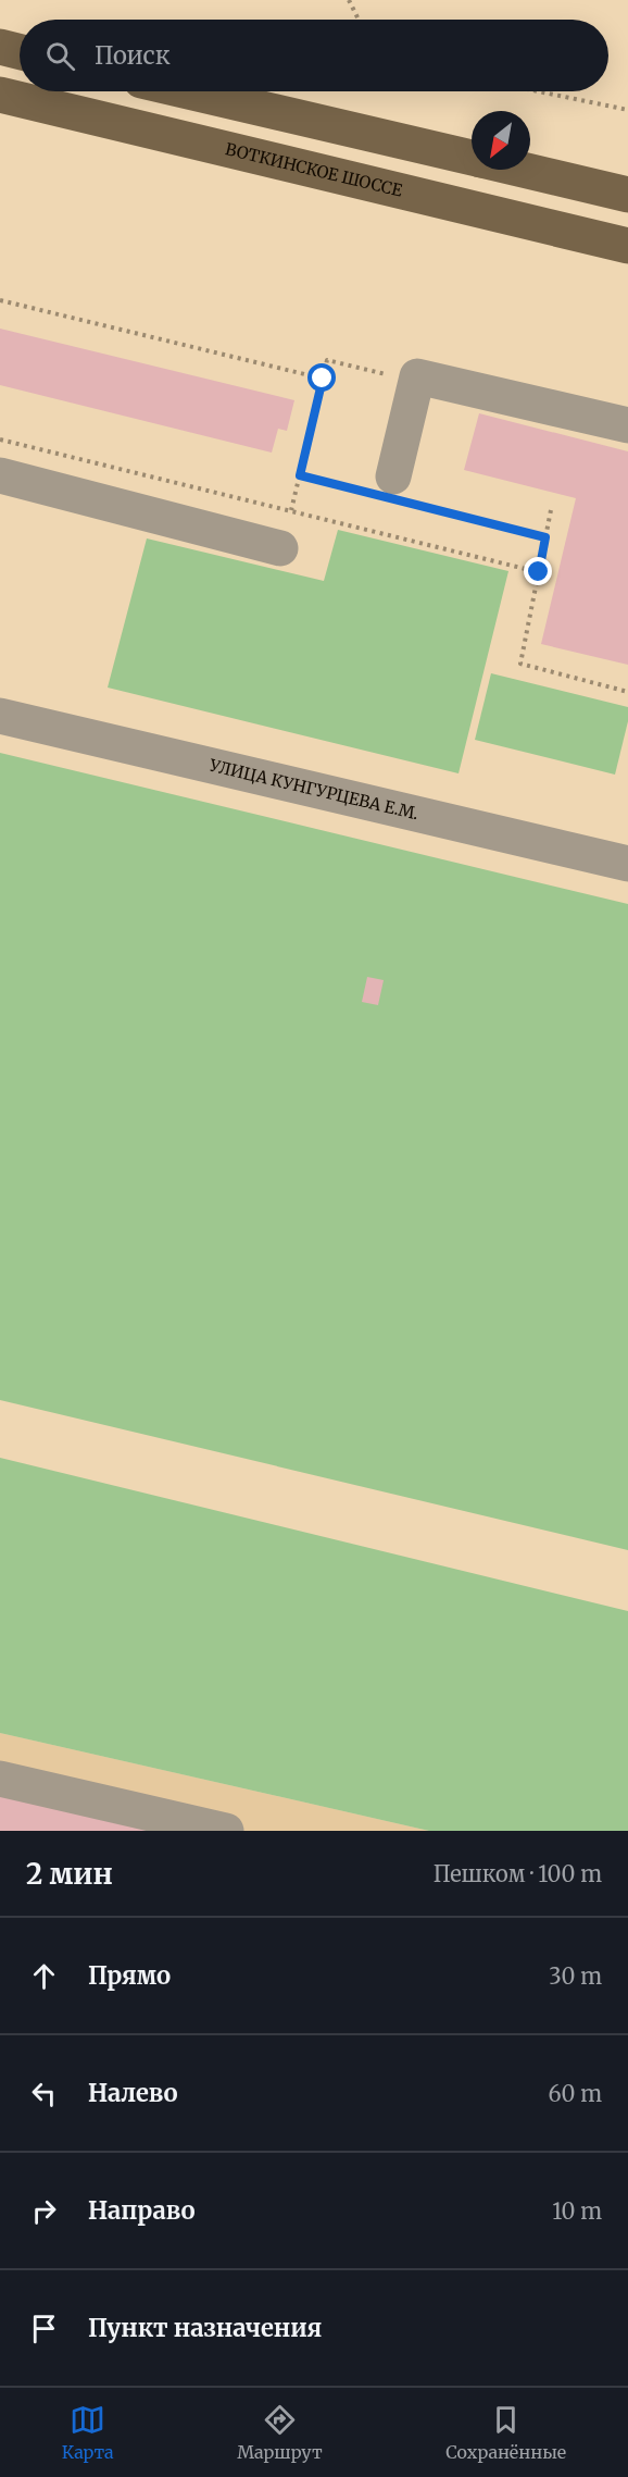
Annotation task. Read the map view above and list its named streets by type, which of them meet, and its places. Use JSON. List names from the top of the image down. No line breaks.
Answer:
{"streets":{"main road":["ВОТКИНСКОЕ ШОССЕ"],"street":["УЛИЦА КУНГУРЦЕВА Е.М."]},"north":"bottom left","page":{"search":"Поиск","heading":["2 мин","Пешком · 100 m"],"list":[["Прямо","30 m"],["Налево","60 m"],["Направо","10 m"],"Пункт назначения"],"nav":["Карта","Маршрут","Сохранённые"]}}
